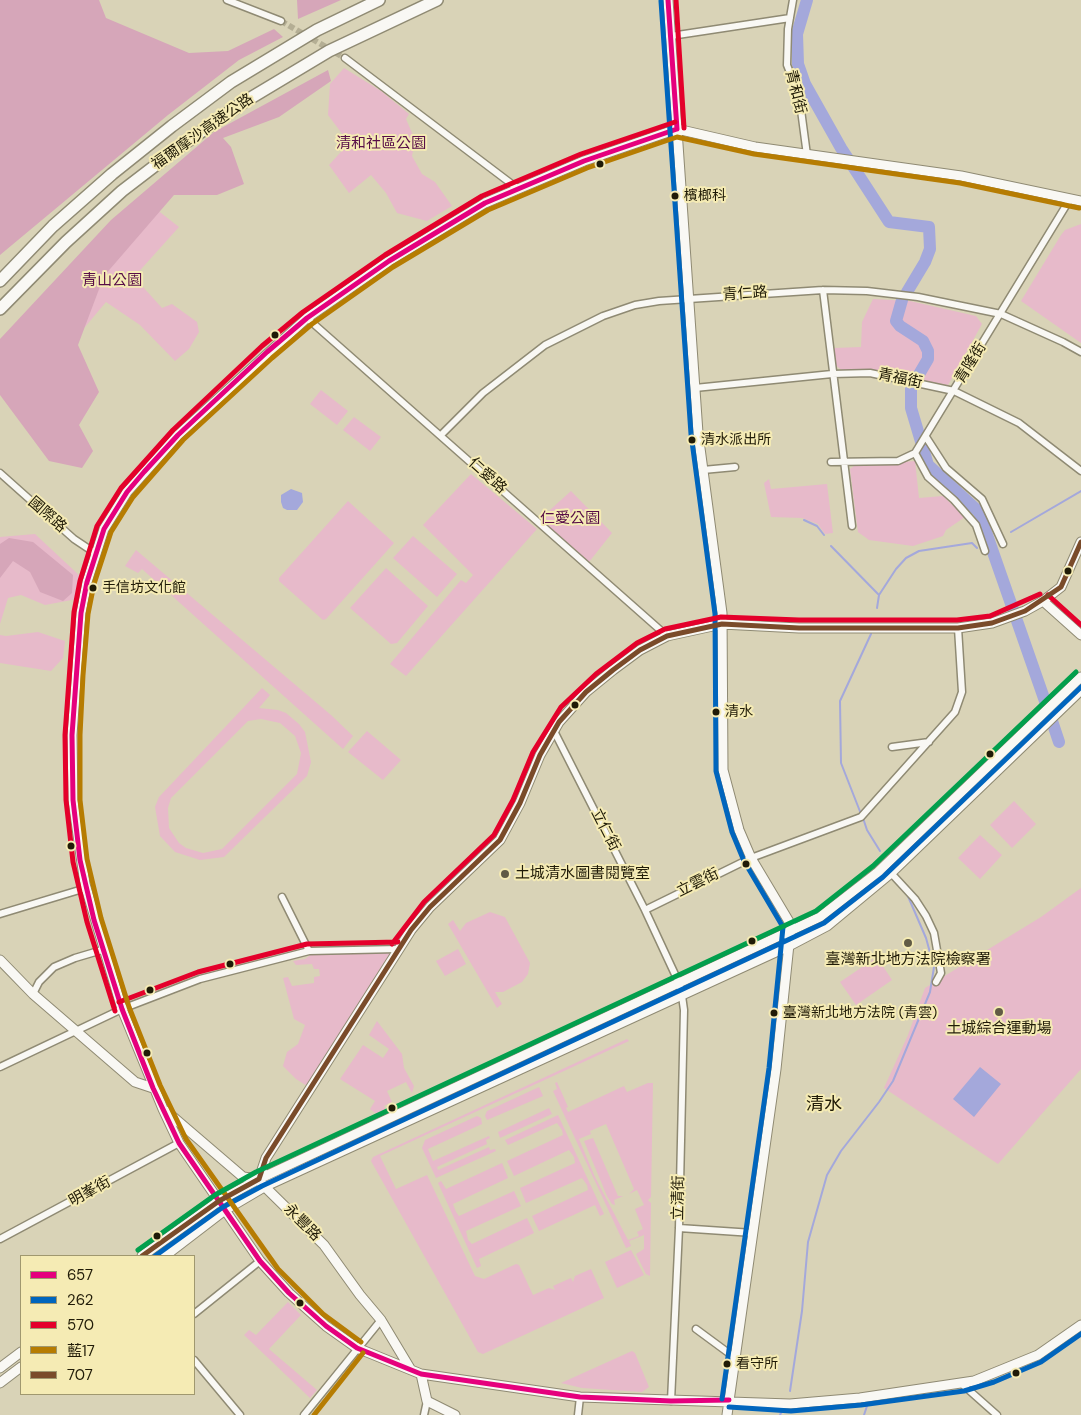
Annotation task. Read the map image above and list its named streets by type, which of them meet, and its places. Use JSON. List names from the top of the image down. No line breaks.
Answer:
{"streets":{"highway":["福爾摩沙高速公路"],"street":["青和街","青仁路","青隆街","青福街","仁愛路","國際路","立仁街","立雲街","明峯街","立清街","永豐路"]},"crossings":[["青仁路","青隆街"],["青仁路","仁愛路"],["青隆街","青福街"],["立仁街","立雲街"],["立仁街","立清街"]],"districts":["清水"],"parks":["清和社區公園","青山公園","仁愛公園"],"places":["檳榔科","清水派出所","手信坊文化館","清水","土城清水圖書閱覽室","臺灣新北地方法院檢察署","土城綜合運動場","臺灣新北地方法院 (青雲)","看守所"],"lines":["transit line 657","transit line 570","transit line 262","transit line 藍17","transit line 707"],"legend":["657","262","570","藍17","707"]}
